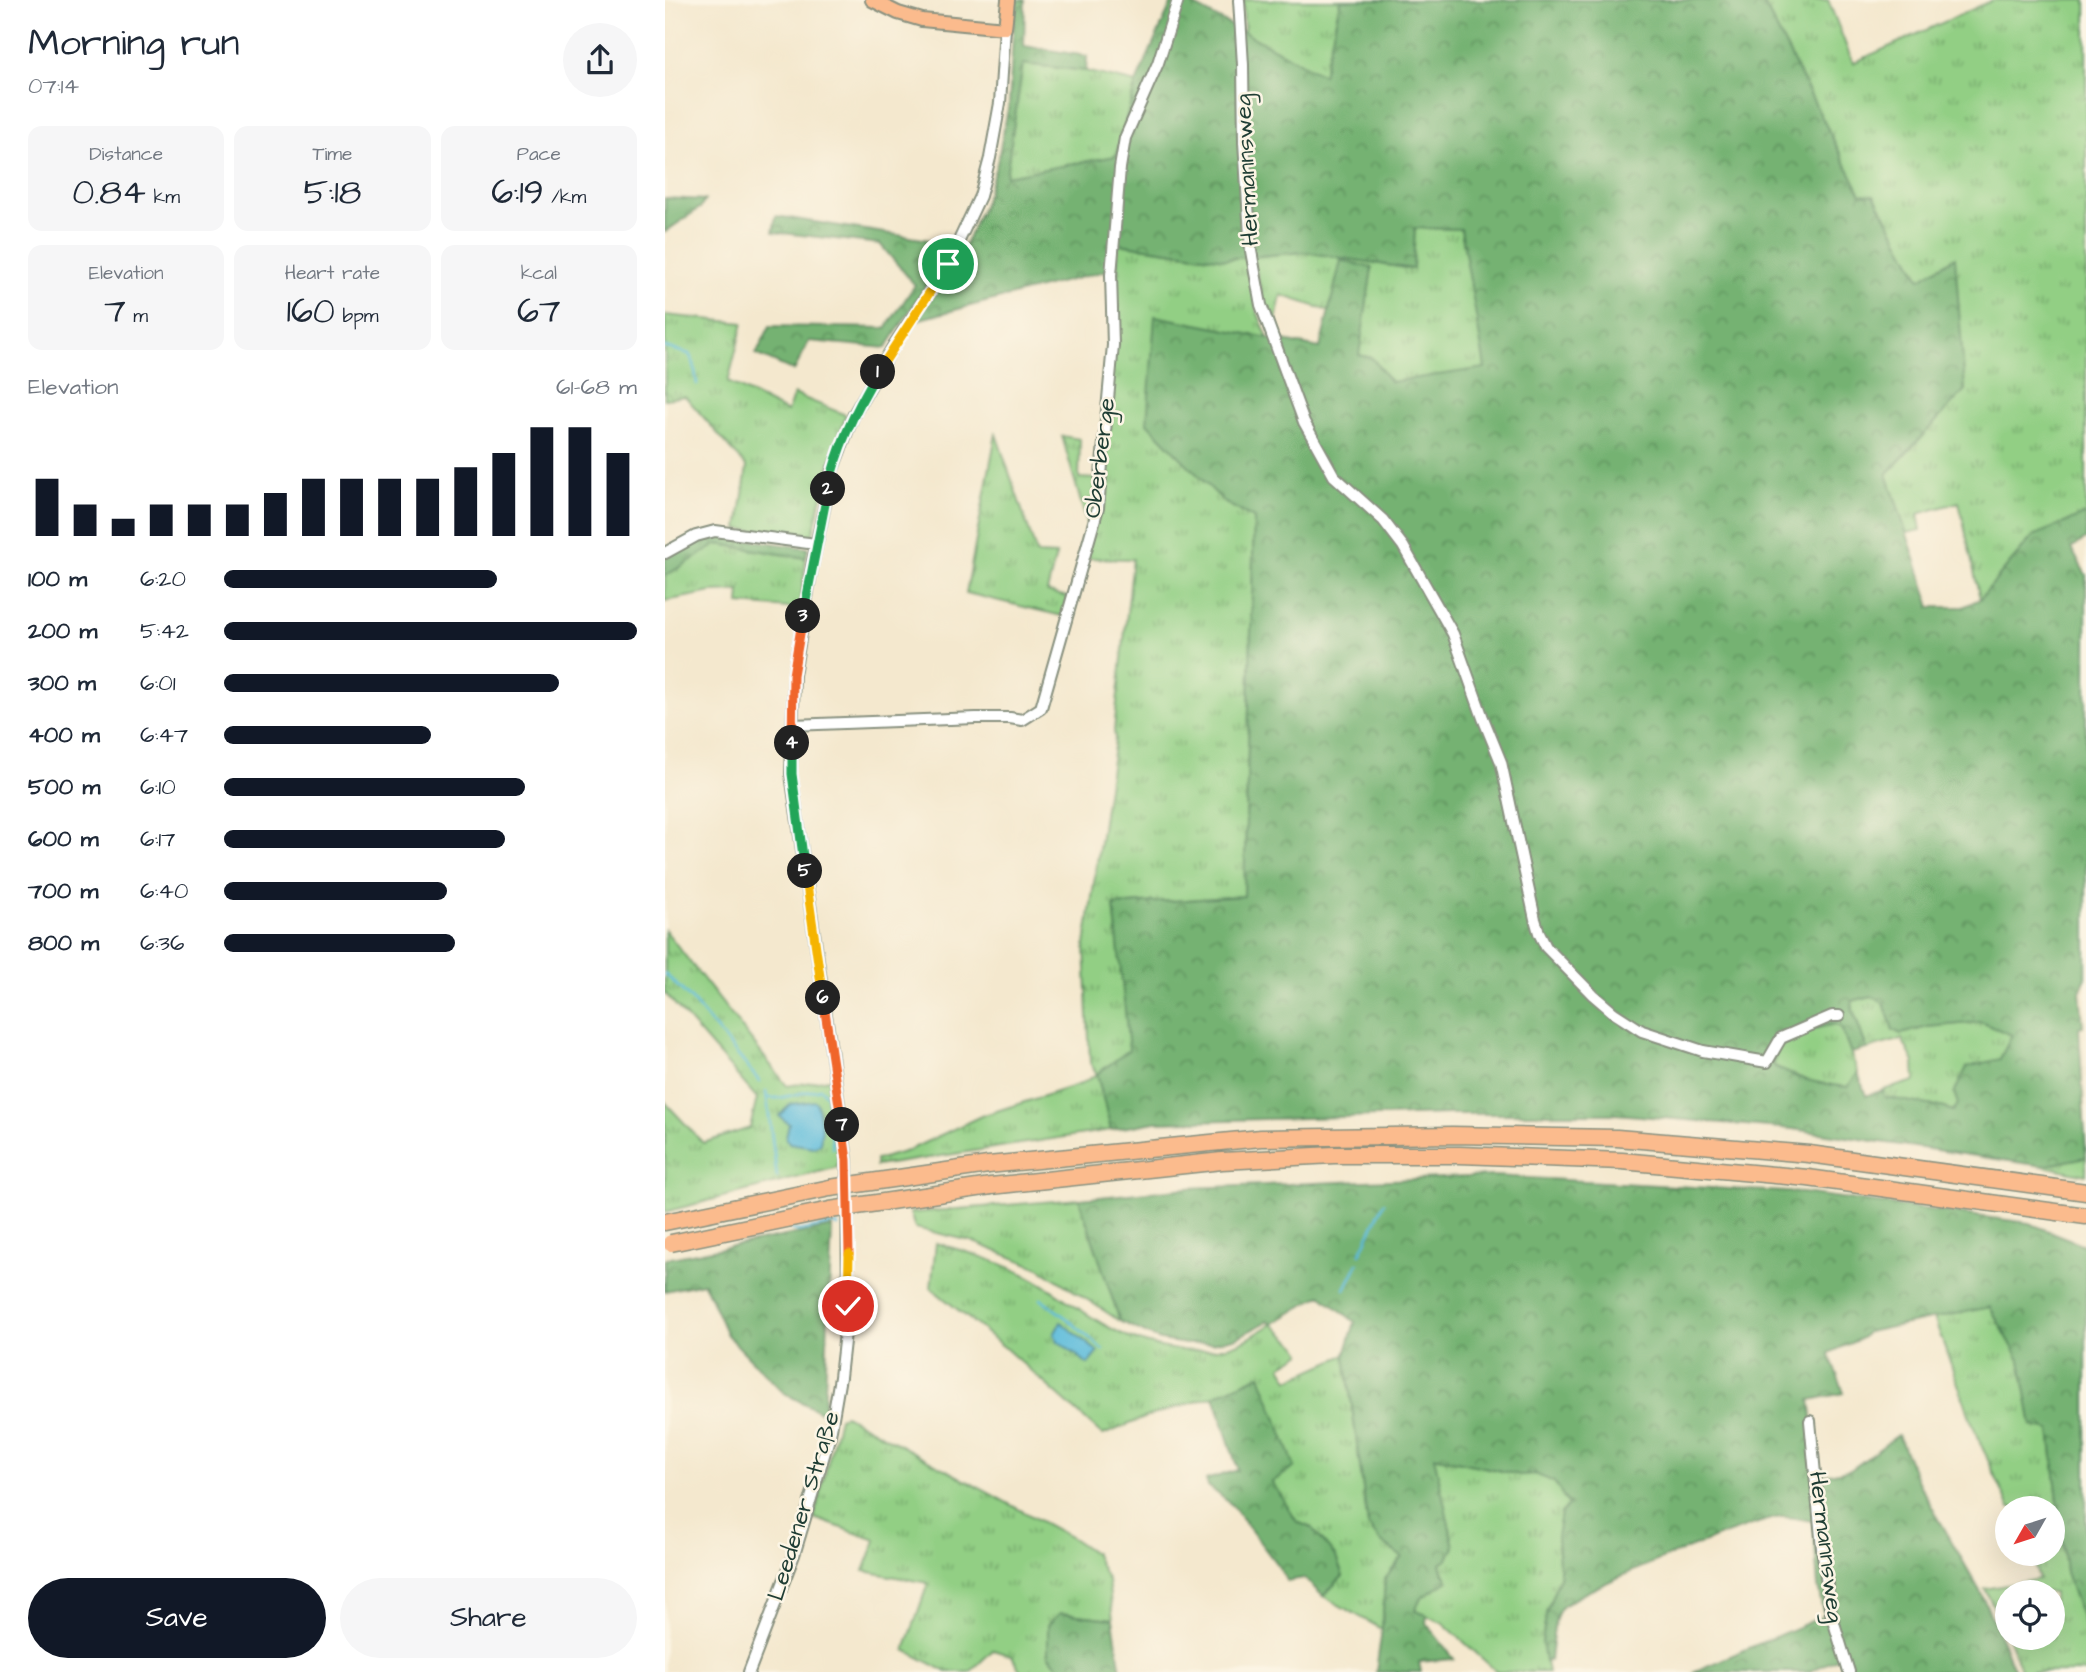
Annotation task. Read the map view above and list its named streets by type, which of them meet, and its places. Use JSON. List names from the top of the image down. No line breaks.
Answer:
{"streets":{"main road":["Leedener Straße"],"street":["Hermannsweg","Oberberge"]},"crossings":[["Oberberge","Leedener Straße"]],"north":"bottom left","page":{"heading":["Morning run","07:14"],"stats":[["Distance","0.84 km"],["Time","5:18"],["Pace","6:19 /km"],["Elevation","7 m"],["Heart rate","160 bpm"],["kcal","67"]],"pins":["1","2","3","4","5","6","7"],"chart":["Elevation","61–68 m"],"list":[{"name":"100 m","note":"6:20"},{"name":"200 m","note":"5:42"},{"name":"300 m","note":"6:01"},{"name":"400 m","note":"6:47"},{"name":"500 m","note":"6:10"},{"name":"600 m","note":"6:17"},{"name":"700 m","note":"6:40"},{"name":"800 m","note":"6:36"}],"buttons":["Save","Share"]}}
